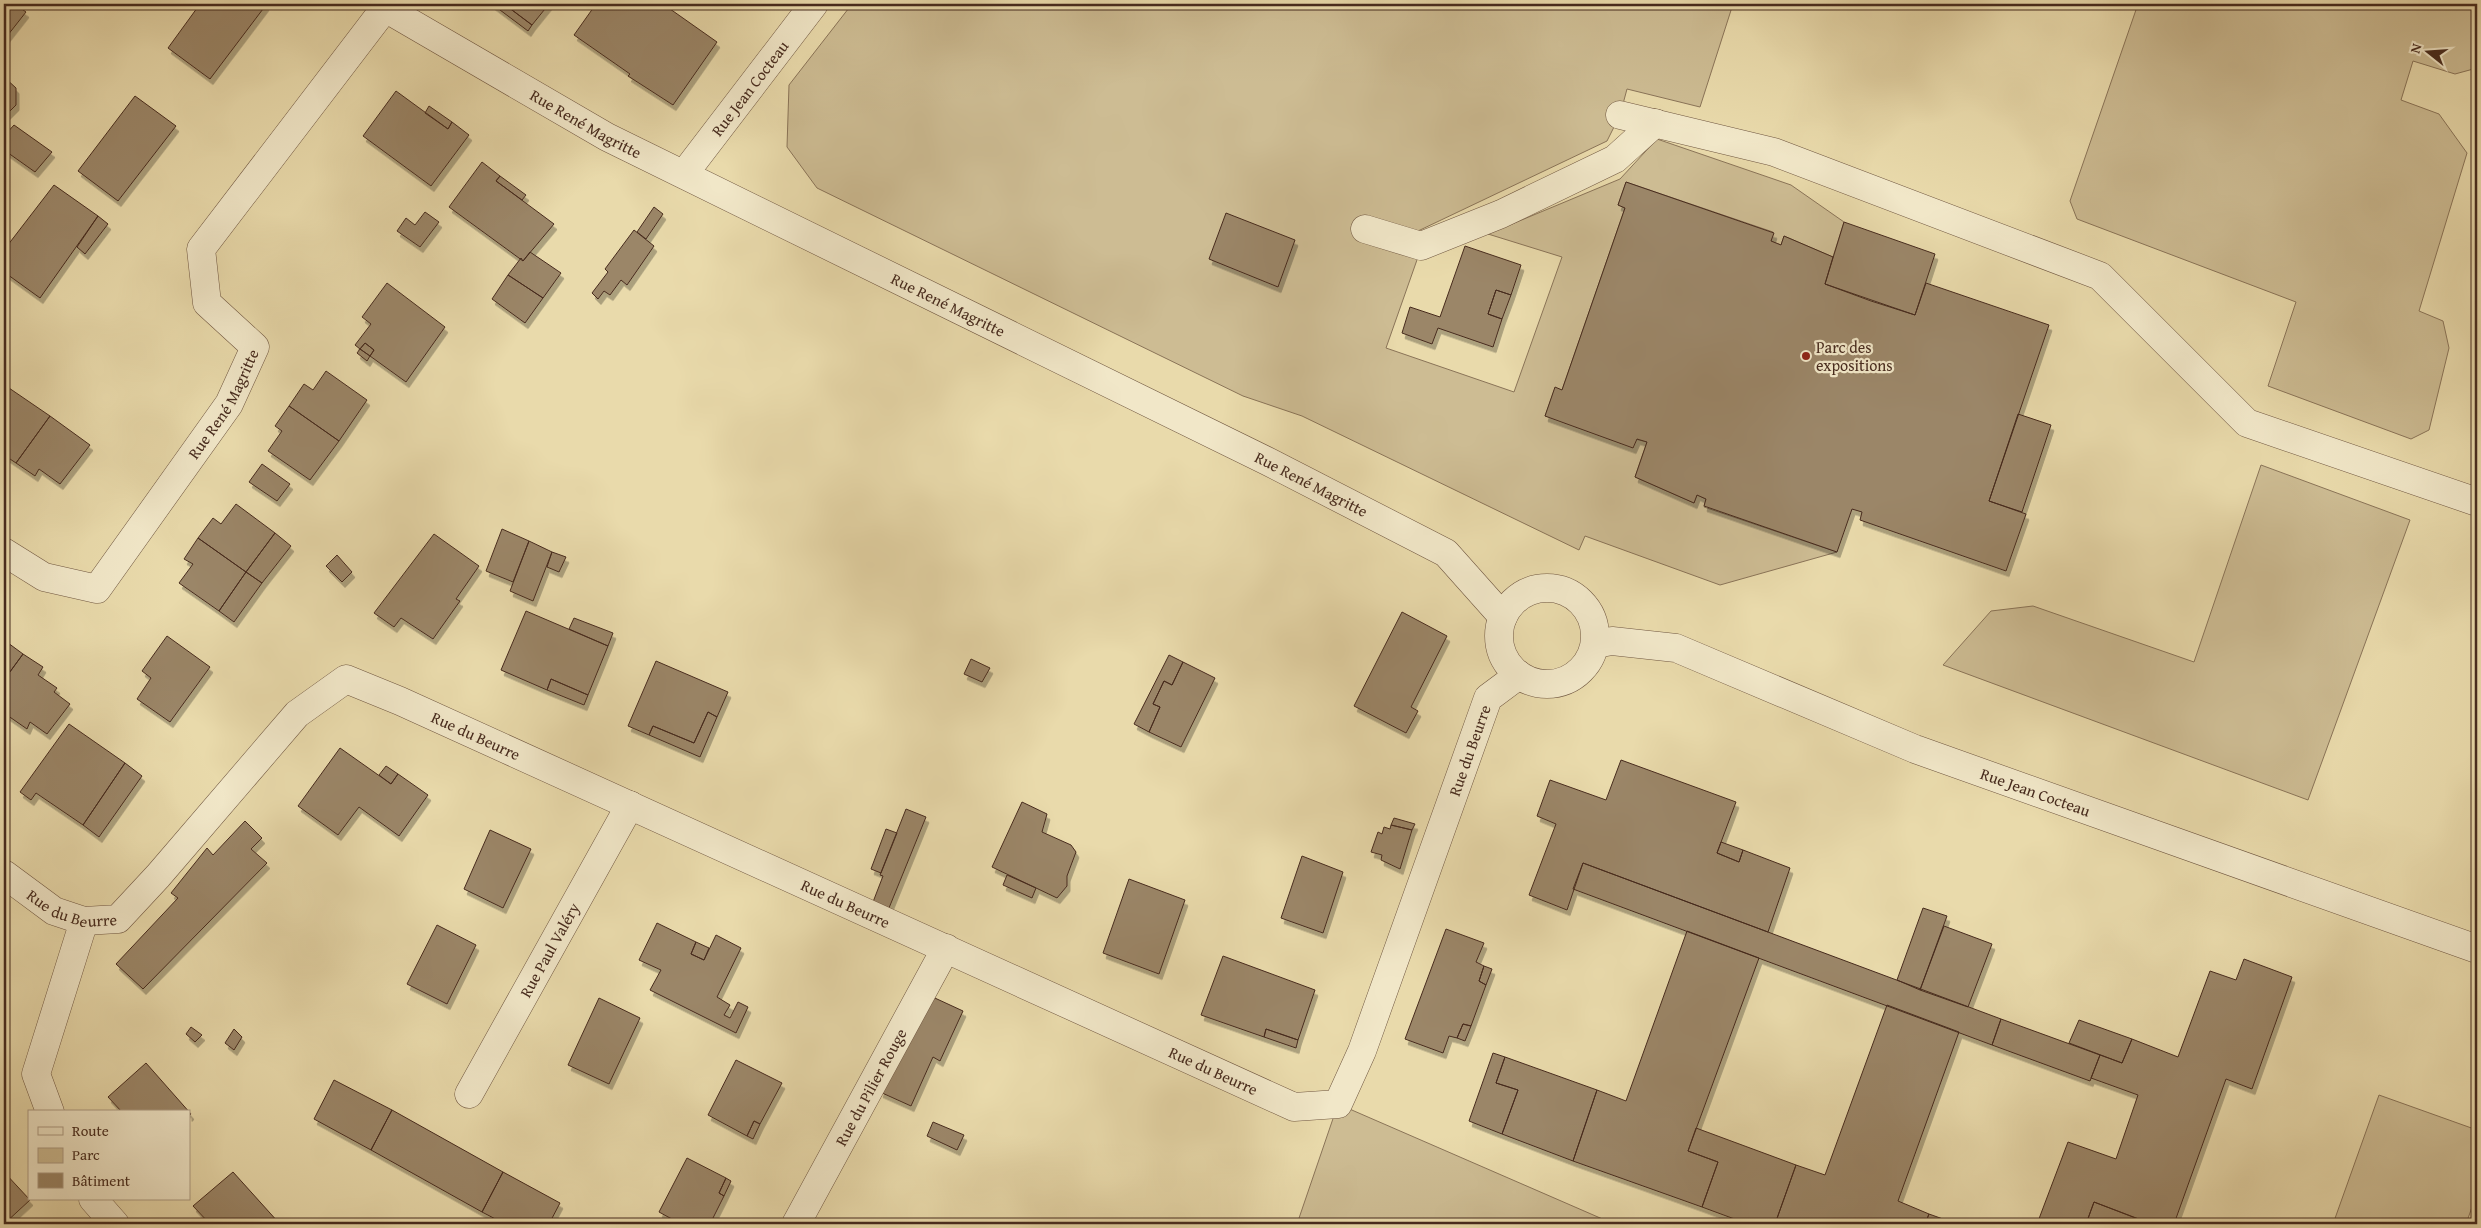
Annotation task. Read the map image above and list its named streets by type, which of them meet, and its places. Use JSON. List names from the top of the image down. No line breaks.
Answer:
{"streets":{"street":["Rue Jean Cocteau","Rue René Magritte","Rue du Beurre","Rue Paul Valéry","Rue du Pilier Rouge"]},"crossings":[["Rue Jean Cocteau","Rue René Magritte"],["Rue Jean Cocteau","Rue du Beurre"],["Rue René Magritte","Rue du Beurre"],["Rue du Beurre","Rue Paul Valéry"],["Rue du Beurre","Rue du Pilier Rouge"]],"places":["Parc des expositions"],"legend":["Route","Parc","Bâtiment"],"north":"left"}
